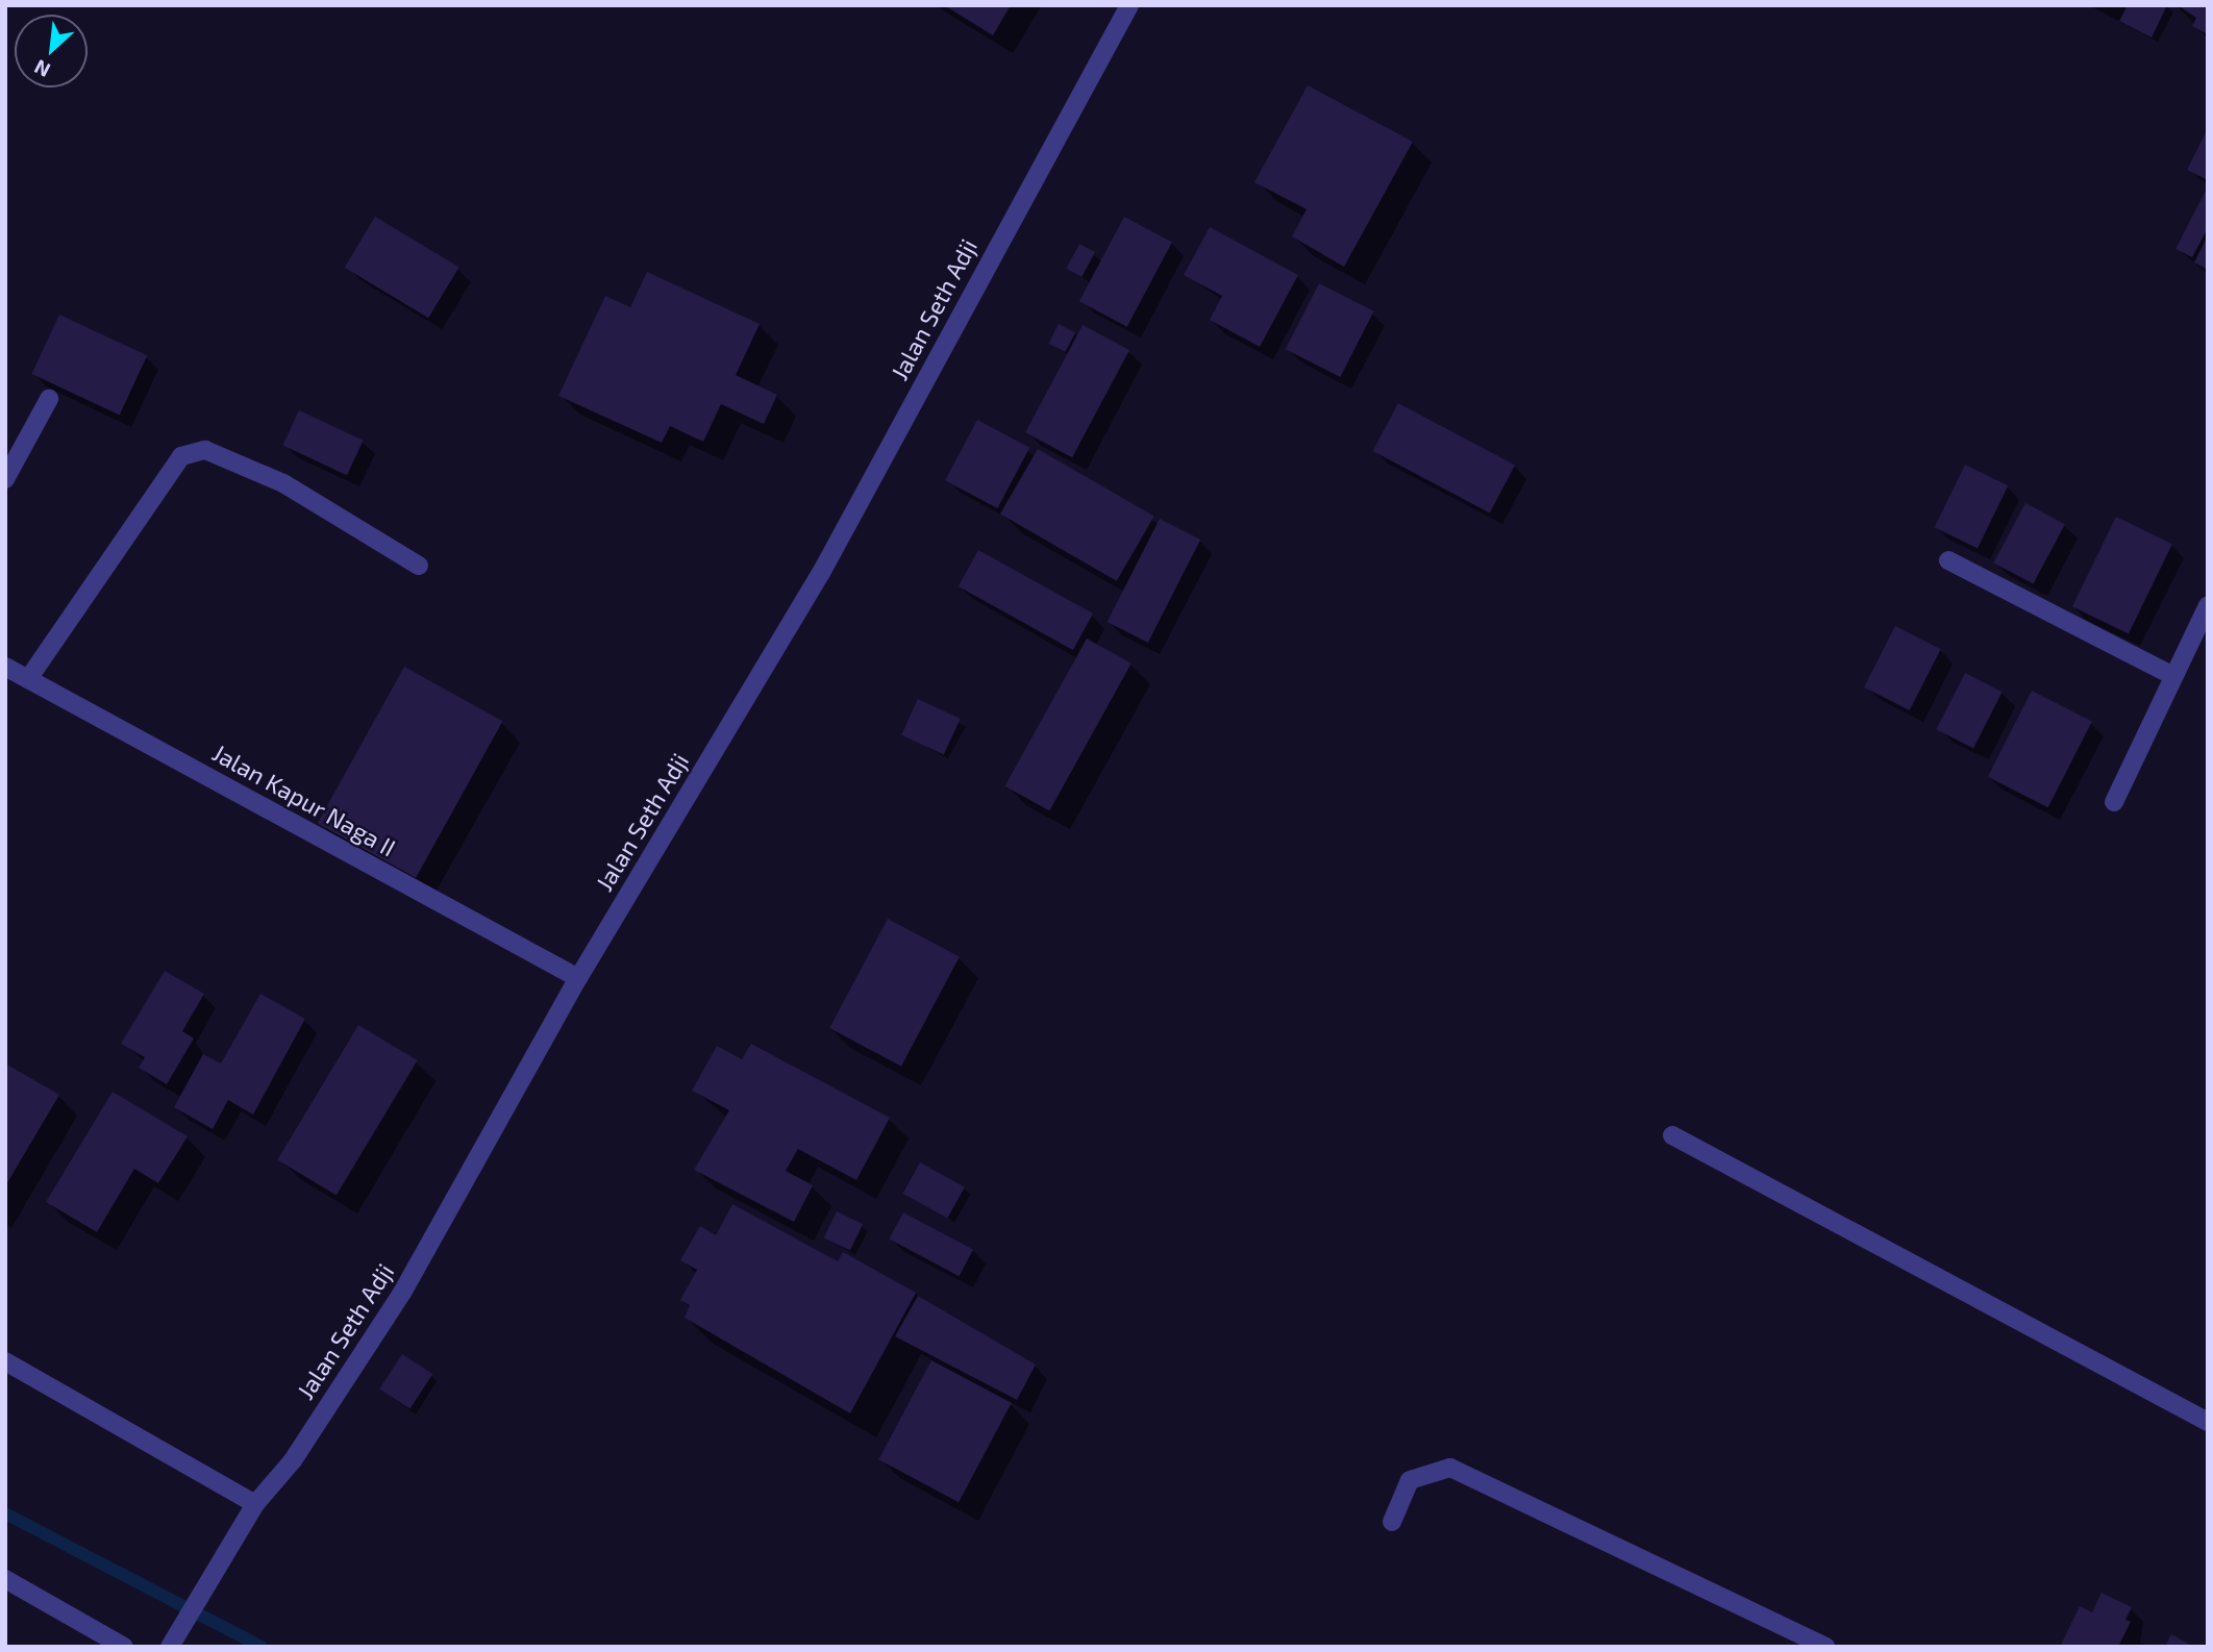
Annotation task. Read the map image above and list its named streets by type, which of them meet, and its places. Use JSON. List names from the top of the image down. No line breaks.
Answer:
{"streets":{"street":["Jalan Seth Adji","Jalan Kapur Naga II"]},"crossings":[["Jalan Seth Adji","Jalan Kapur Naga II"]],"north":"bottom left"}
